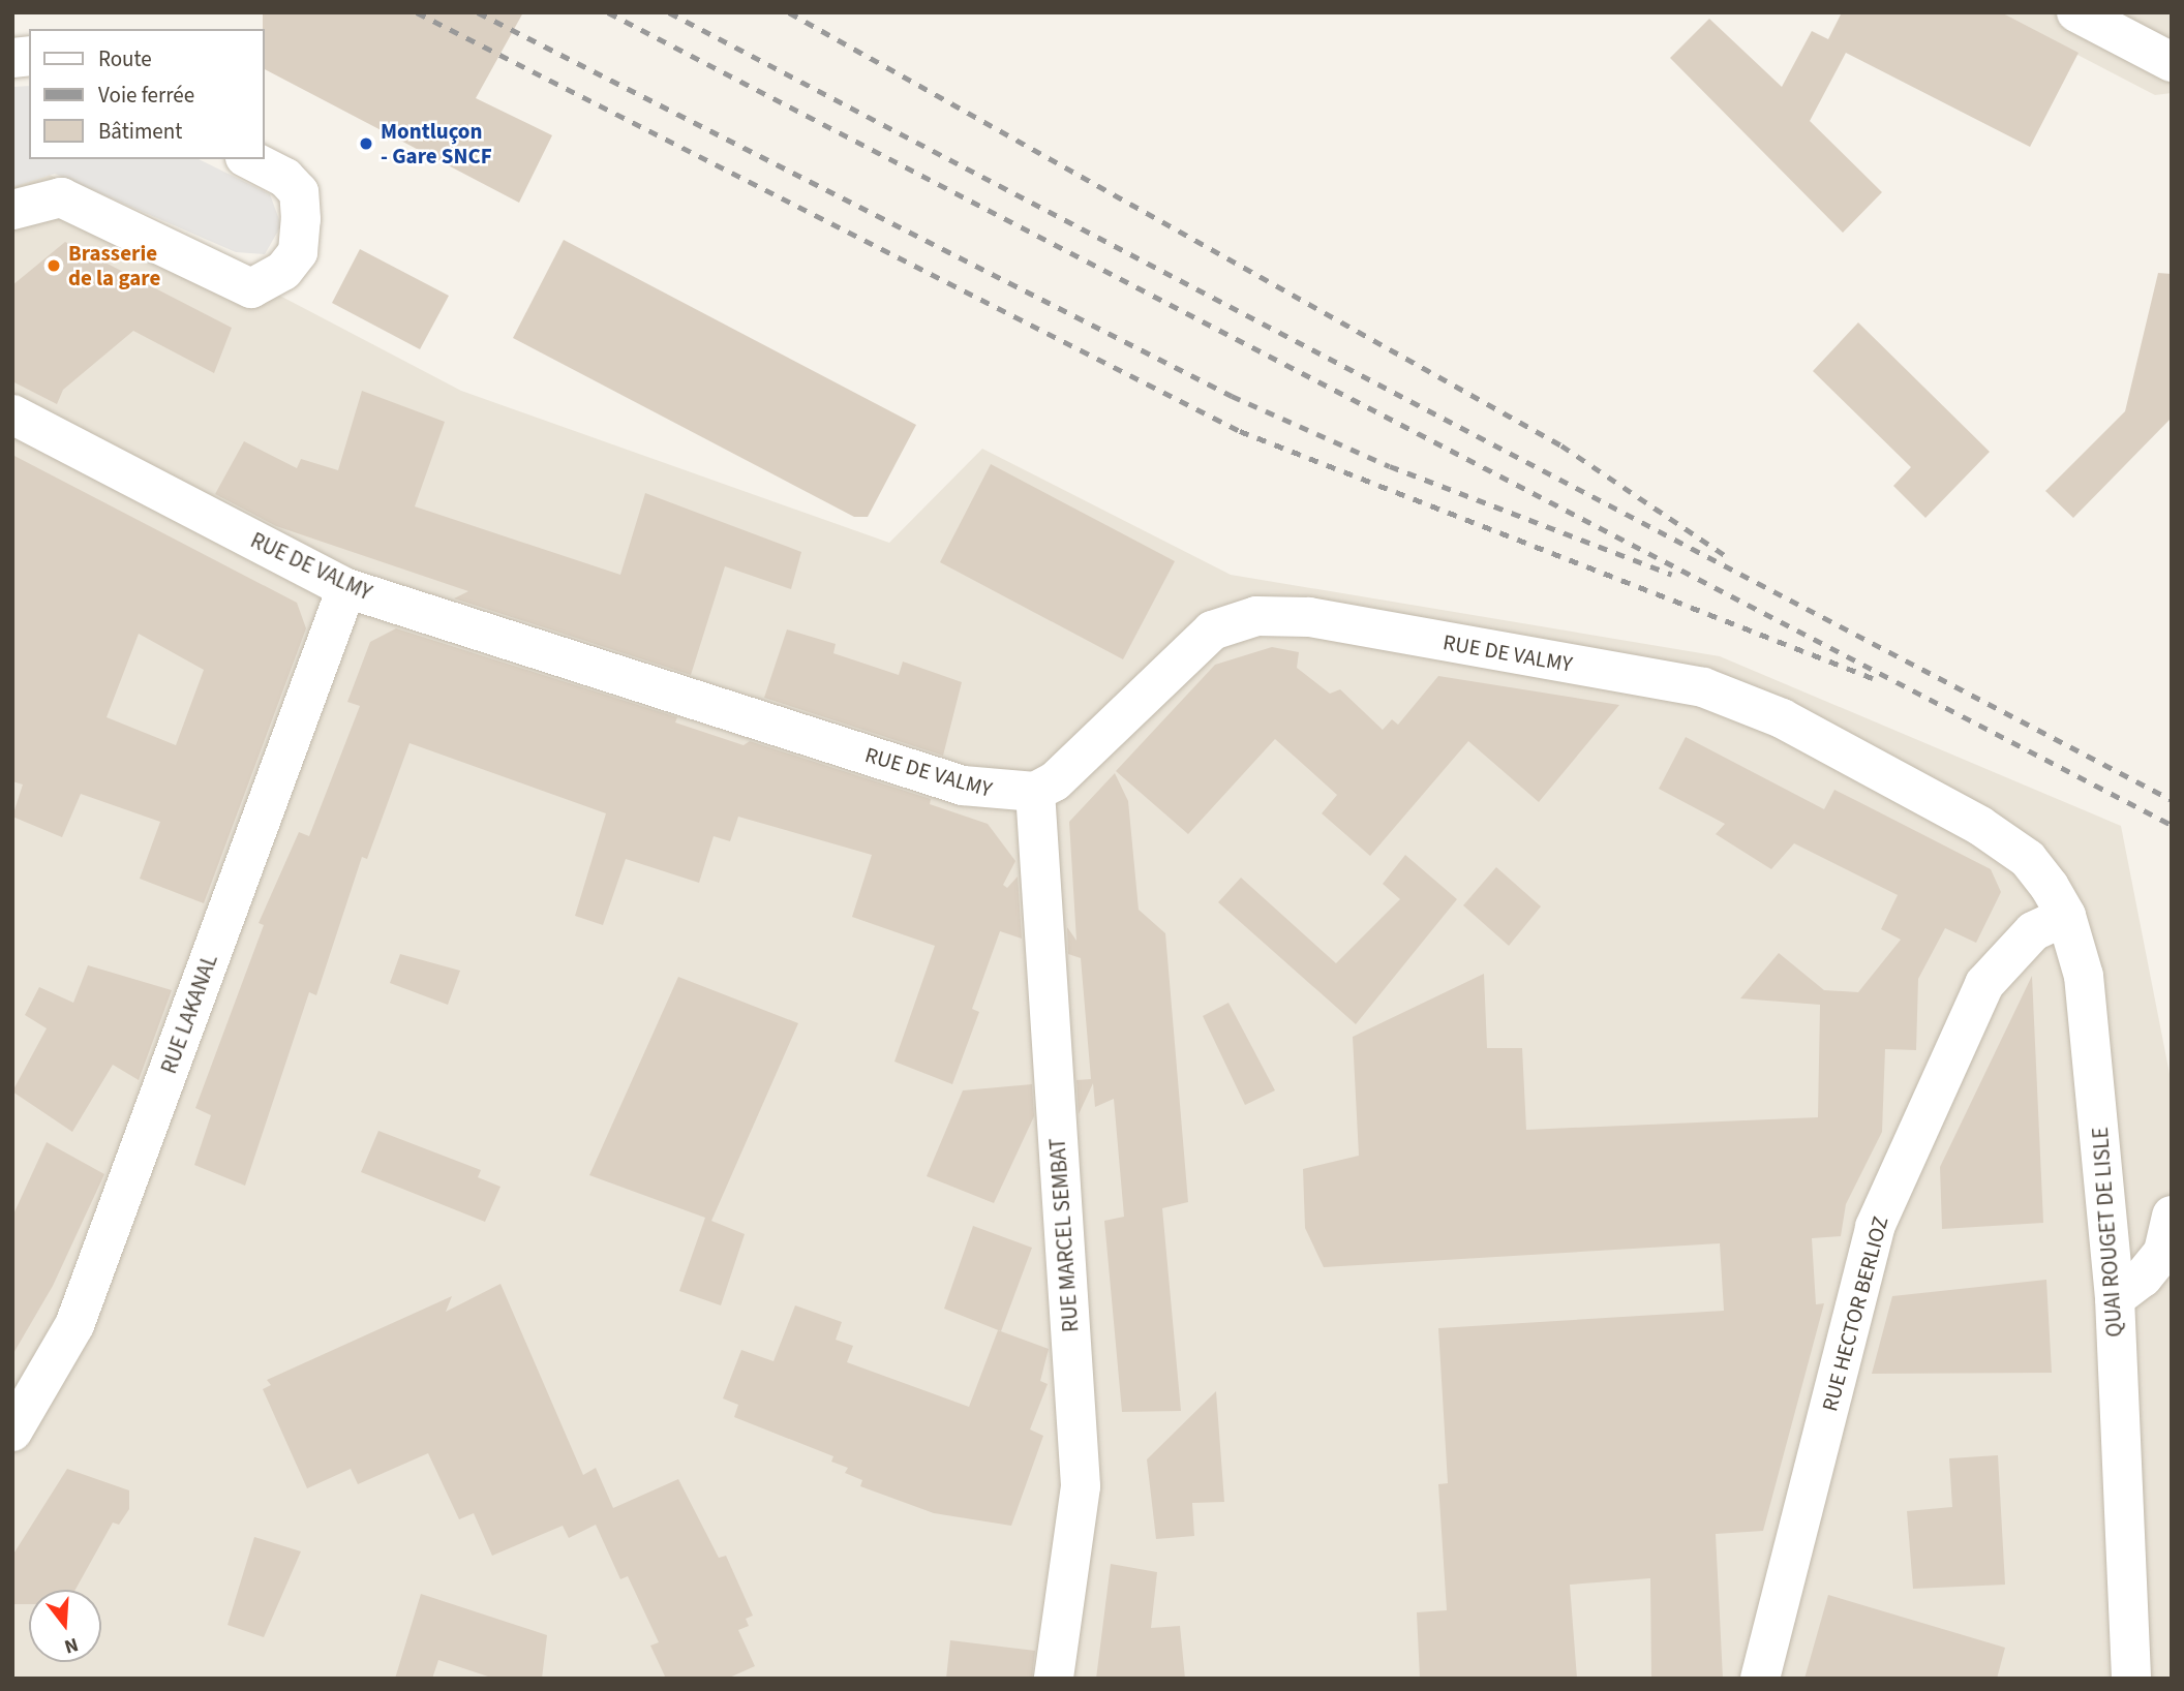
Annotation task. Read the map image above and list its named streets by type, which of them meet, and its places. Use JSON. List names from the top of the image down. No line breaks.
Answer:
{"streets":{"street":["RUE DE VALMY","RUE LAKANAL","QUAI ROUGET DE LISLE","RUE MARCEL SEMBAT","RUE HECTOR BERLIOZ"]},"crossings":[["RUE DE VALMY","RUE LAKANAL"],["RUE DE VALMY","QUAI ROUGET DE LISLE"],["RUE DE VALMY","RUE MARCEL SEMBAT"],["QUAI ROUGET DE LISLE","RUE HECTOR BERLIOZ"]],"places":["Montluçon - Gare SNCF","Brasserie de la gare"],"legend":["Route","Voie ferrée","Bâtiment"],"north":"bottom"}
